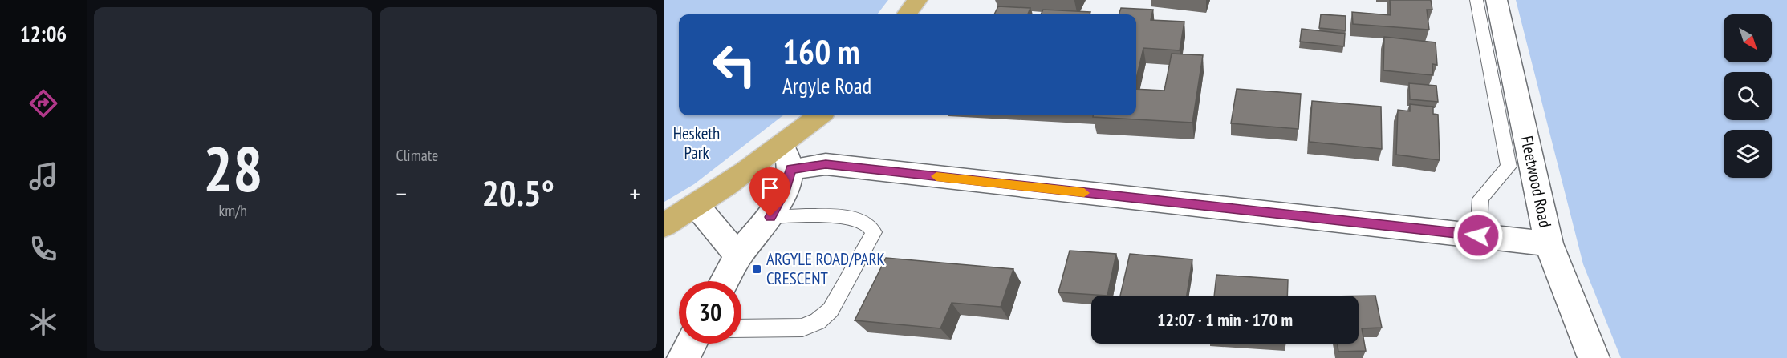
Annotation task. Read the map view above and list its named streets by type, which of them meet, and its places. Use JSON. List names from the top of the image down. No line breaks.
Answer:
{"streets":{"street":["Fleetwood Road"]},"parks":["Hesketh Park"],"places":{"transit":["ARGYLE ROAD/PARK CRESCENT"]},"north":"bottom right","page":{"tabs":"12:06","tile":[["28","km/h"],"Climate"],"turn":["160 m","Argyle Road"],"heat":["−","20.5°","+"],"limit":"30","trip":"12:07 · 1 min · 170 m"}}
